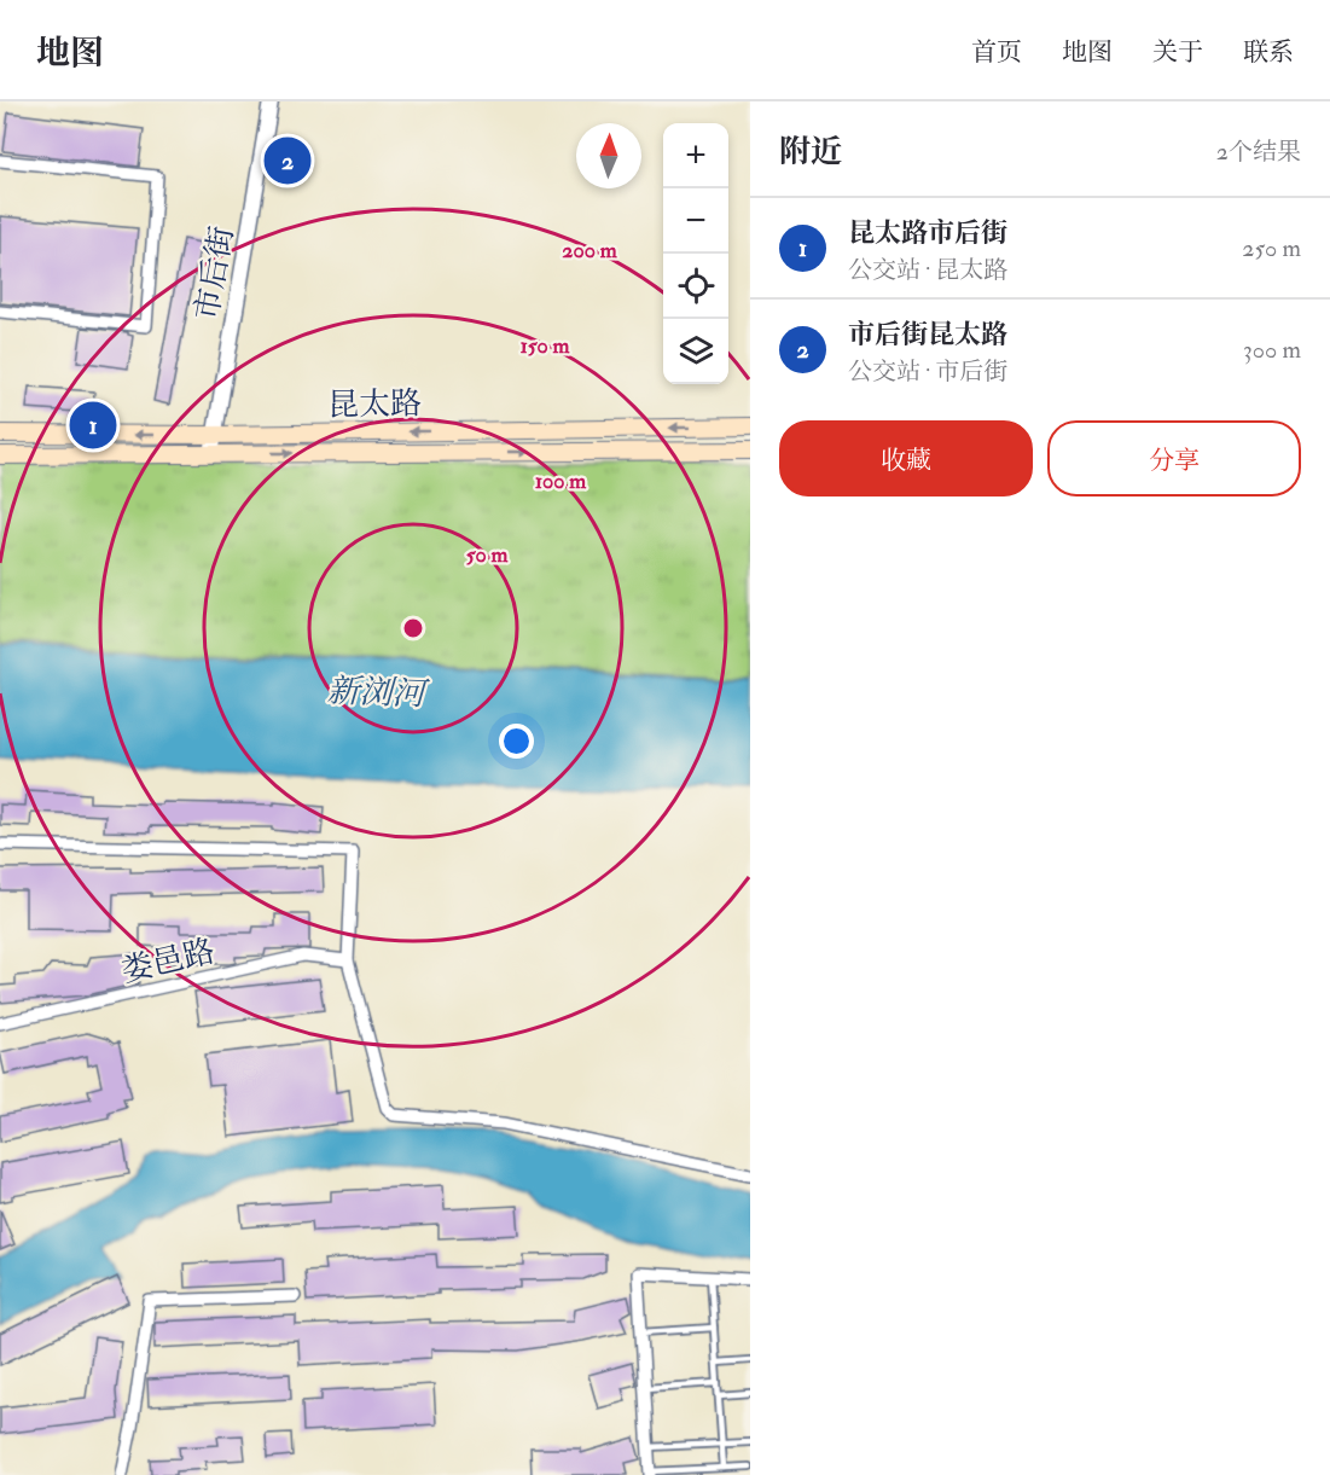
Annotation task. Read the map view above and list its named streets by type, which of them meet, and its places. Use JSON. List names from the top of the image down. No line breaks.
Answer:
{"streets":{"main road":["昆太路"],"street":["市后街","娄邑路"]},"crossings":[["市后街","昆太路"]],"water":["新浏河"],"north":"top","page":{"header":"地图","nav":["首页","地图","关于","联系"],"heading":["附近","2个结果"],"map_buttons":["+","−"],"pins":["2","1"],"list":[{"mark":"1","name":"昆太路市后街","note":"公交站 · 昆太路","value":"250 m"},{"mark":"2","name":"市后街昆太路","note":"公交站 · 市后街","value":"300 m"}],"buttons":["收藏","分享"]},"rings":["200 m","150 m","100 m","50 m"]}
